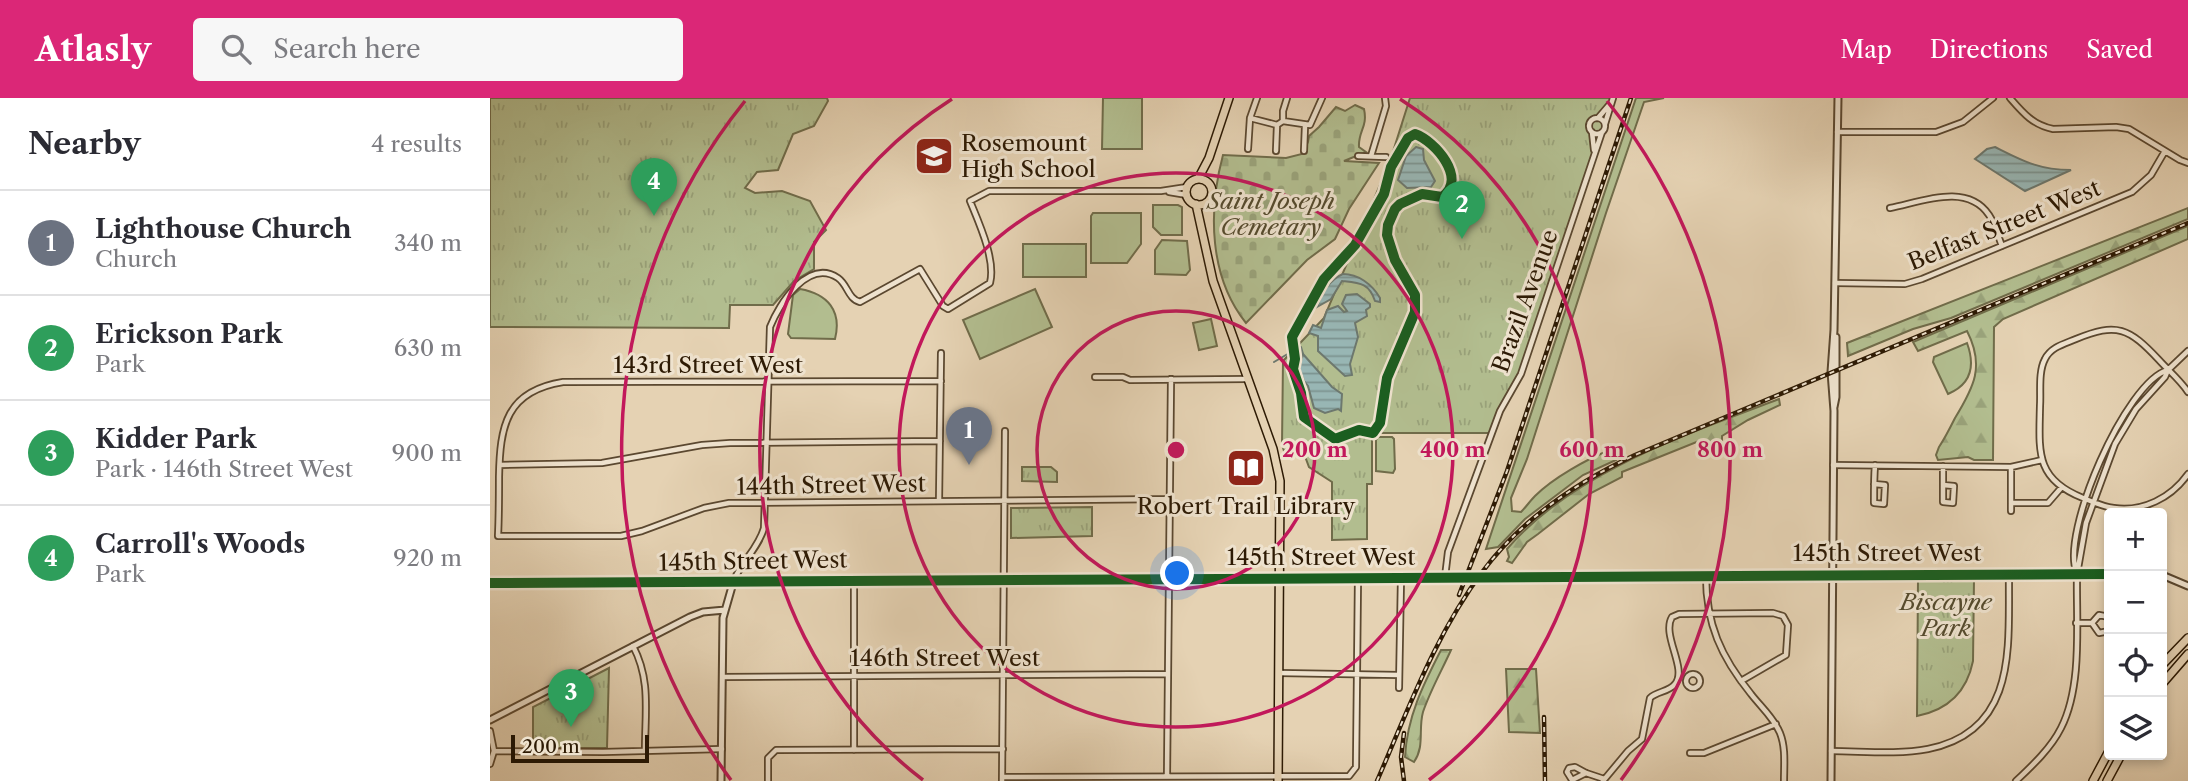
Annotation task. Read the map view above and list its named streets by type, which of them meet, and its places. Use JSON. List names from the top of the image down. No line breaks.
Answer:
{"streets":{"street":["Belfast Street West","Brazil Avenue","143rd Street West","144th Street West","145th Street West","146th Street West"]},"crossings":[["Brazil Avenue","145th Street West"],["143rd Street West","144th Street West"]],"parks":["Saint Joseph Cemetary","Biscayne Park"],"places":{"school or university":["Rosemount High School"],"library":["Robert Trail Library"]},"scale_bar":"200 m","page":{"header":"Atlasly","search":"Search here","nav":["Map","Directions","Saved"],"heading":["Nearby","4 results"],"pins":["4","2","1","3"],"list":[{"mark":"1","name":"Lighthouse Church","note":"Church","value":"340 m"},{"mark":"2","name":"Erickson Park","note":"Park","value":"630 m"},{"mark":"3","name":"Kidder Park","note":"Park · 146th Street West","value":"900 m"},{"mark":"4","name":"Carroll's Woods","note":"Park","value":"920 m"}],"map_buttons":["+","−"],"scale":"200 m"},"rings":["200 m","400 m","600 m","800 m"]}
